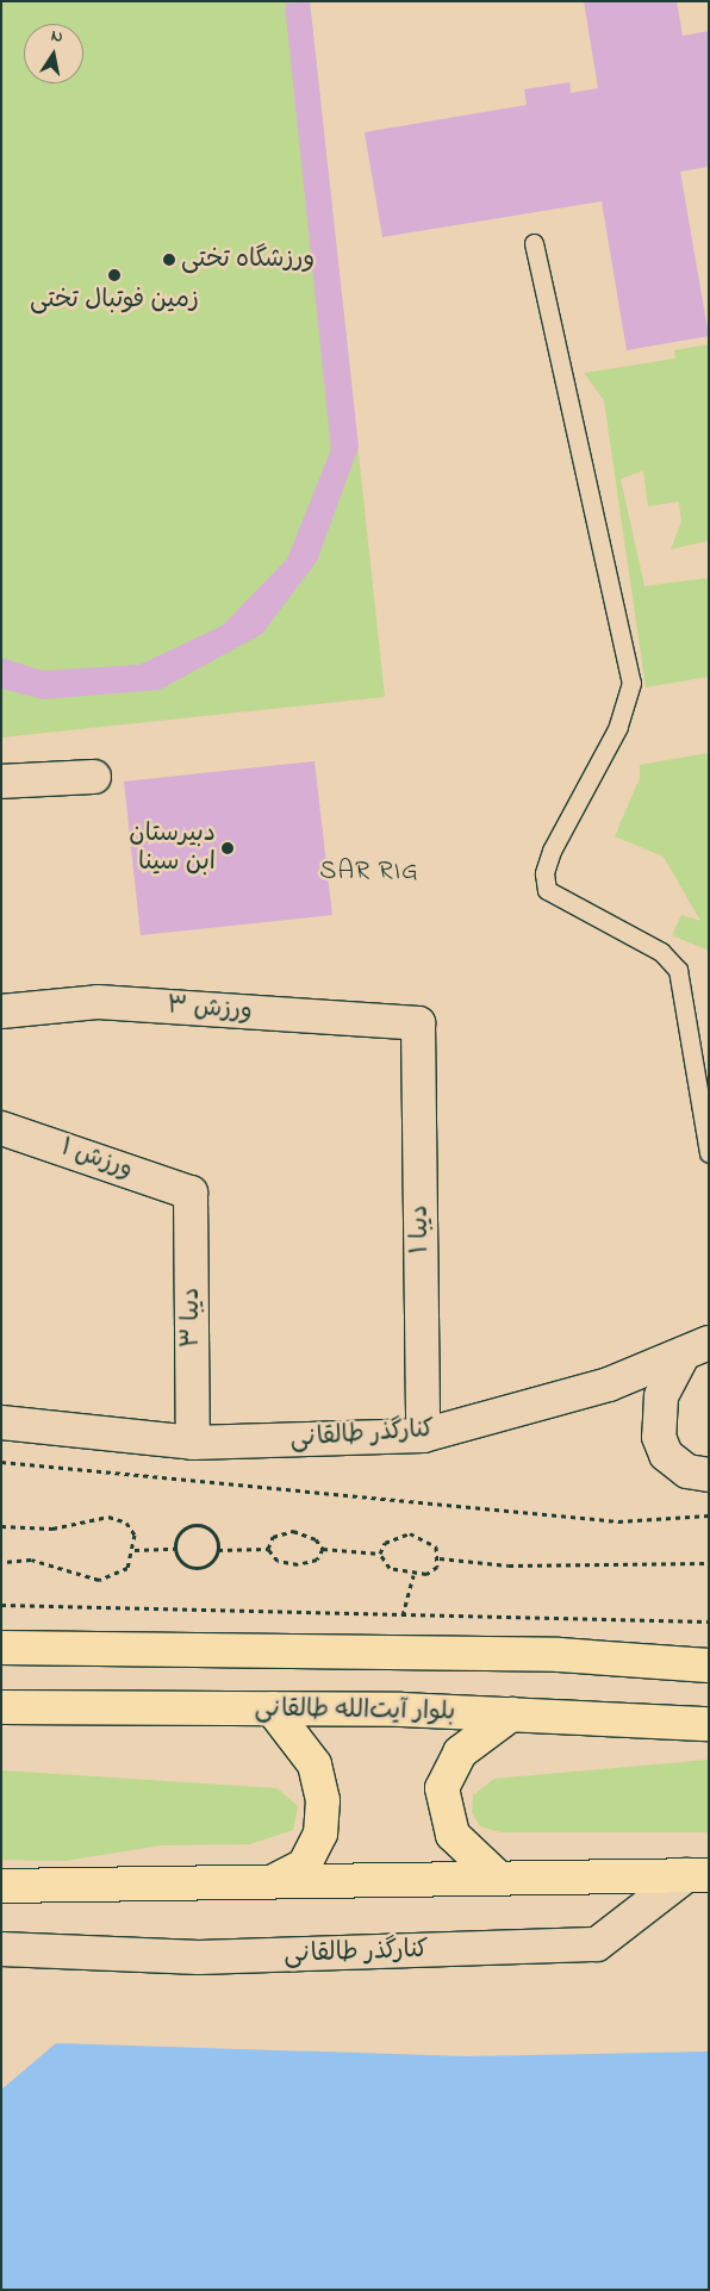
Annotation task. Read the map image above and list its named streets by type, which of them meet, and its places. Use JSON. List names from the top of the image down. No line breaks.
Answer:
{"streets":{"main road":["بلوار آیت‌الله طالقانی"],"street":["ورزش ۳","ورزش ۱","دیبا ۱","دیبا ۳","کنارگذر طالقانی"]},"crossings":[["ورزش ۳","دیبا ۱"],["ورزش ۱","دیبا ۳"],["دیبا ۱","کنارگذر طالقانی"],["دیبا ۳","کنارگذر طالقانی"]],"districts":["SAR RIG"],"places":["ورزشگاه تختی","زمین فوتبال تختی","دبیرستان ابن سینا"],"north":"top"}
